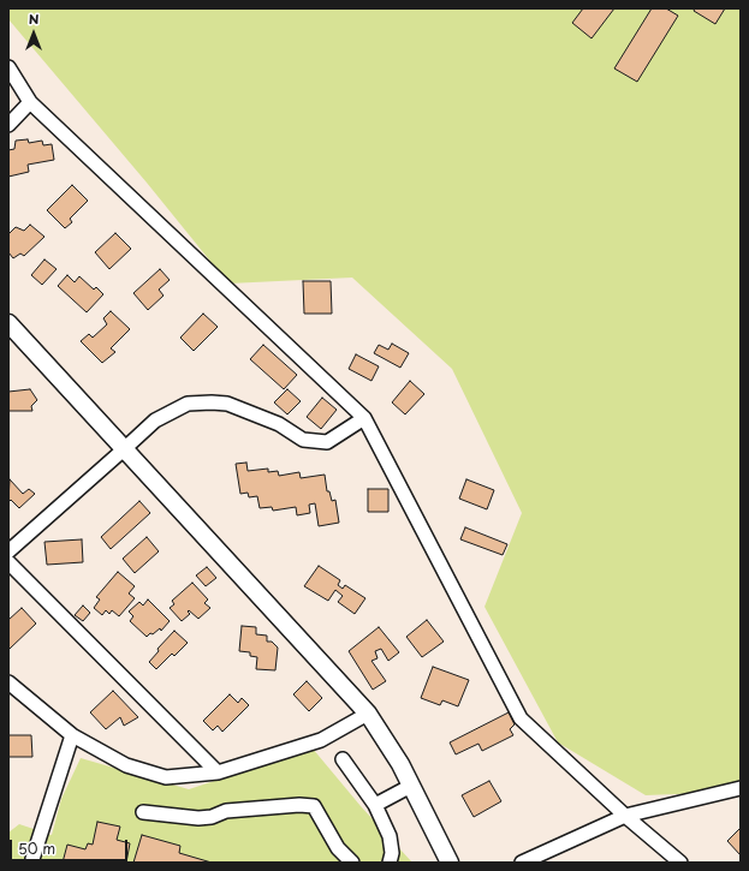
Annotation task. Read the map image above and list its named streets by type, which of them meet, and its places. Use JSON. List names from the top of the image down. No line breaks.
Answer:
{"scale_bar":"50 m","north":"top"}
